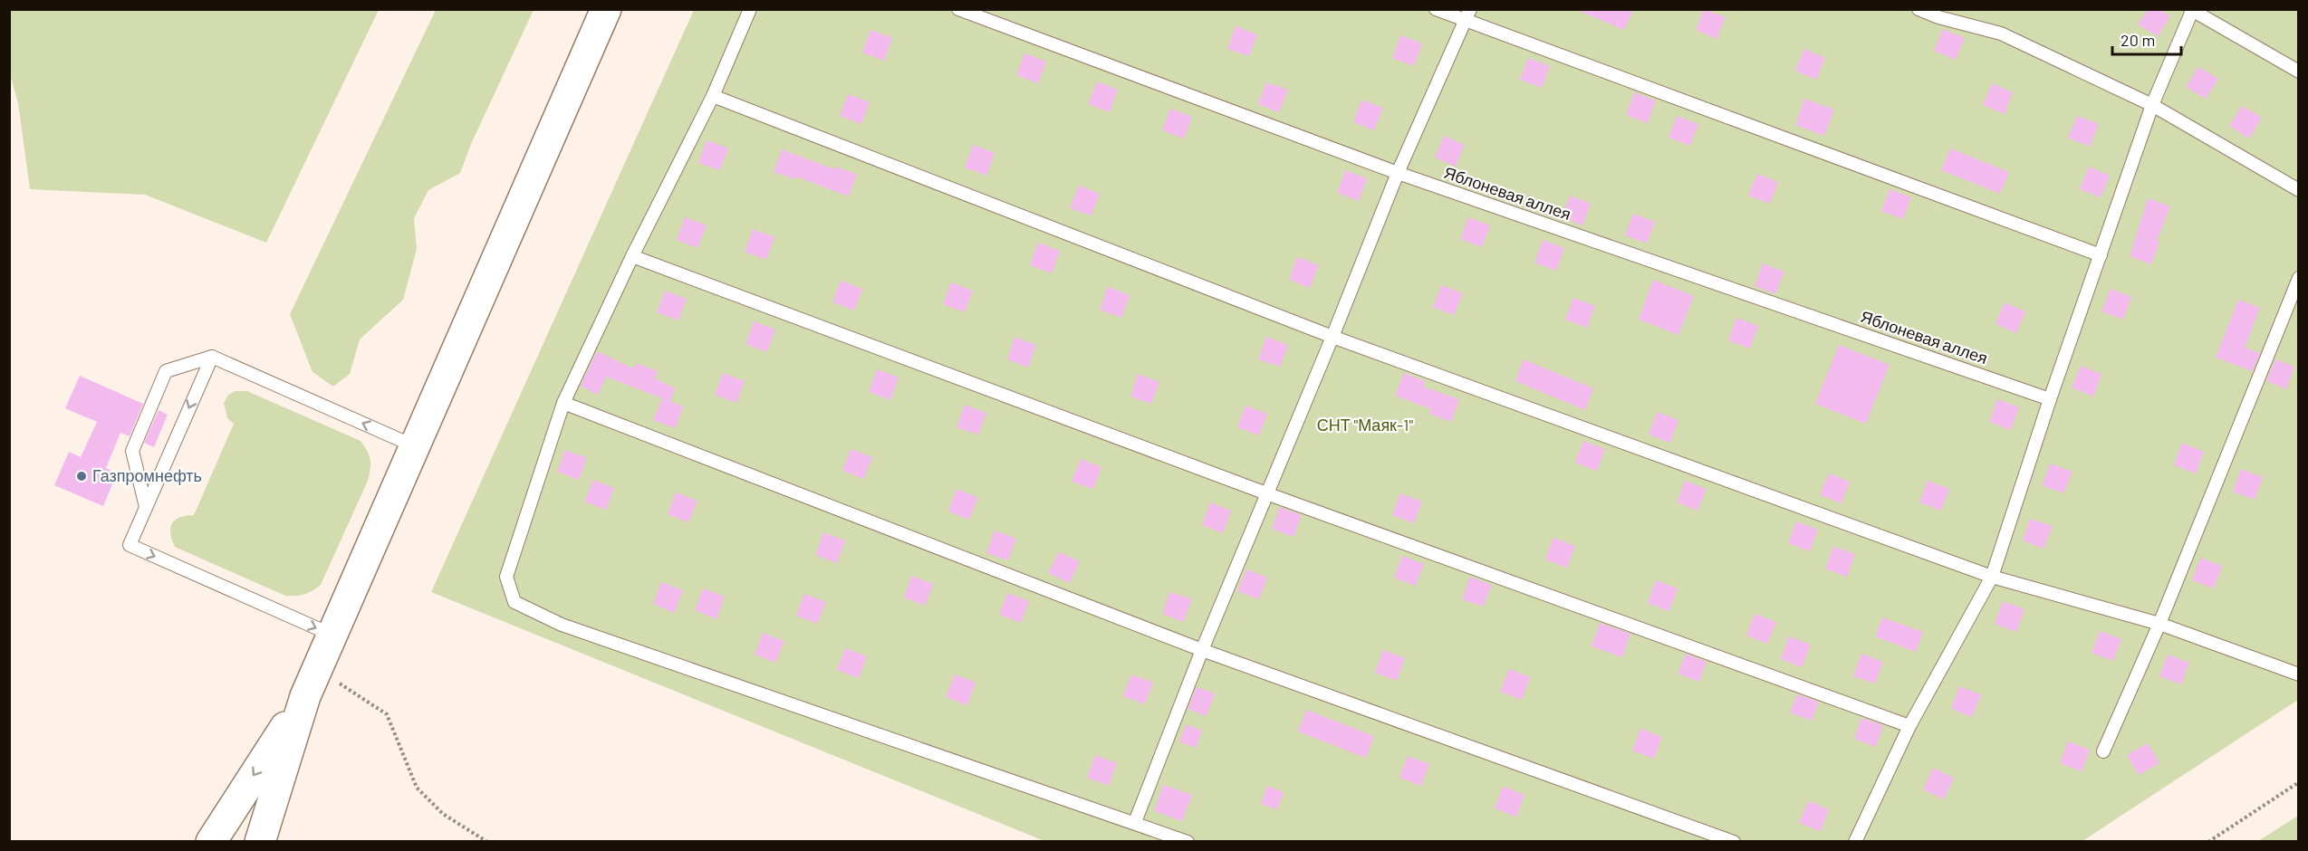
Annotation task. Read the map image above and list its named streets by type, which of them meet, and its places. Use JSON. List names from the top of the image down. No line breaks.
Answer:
{"streets":{"lane":["Яблоневая аллея"]},"parks":["СНТ \"Маяк-1\""],"places":["Газпромнефть"],"scale_bar":"20 m"}
